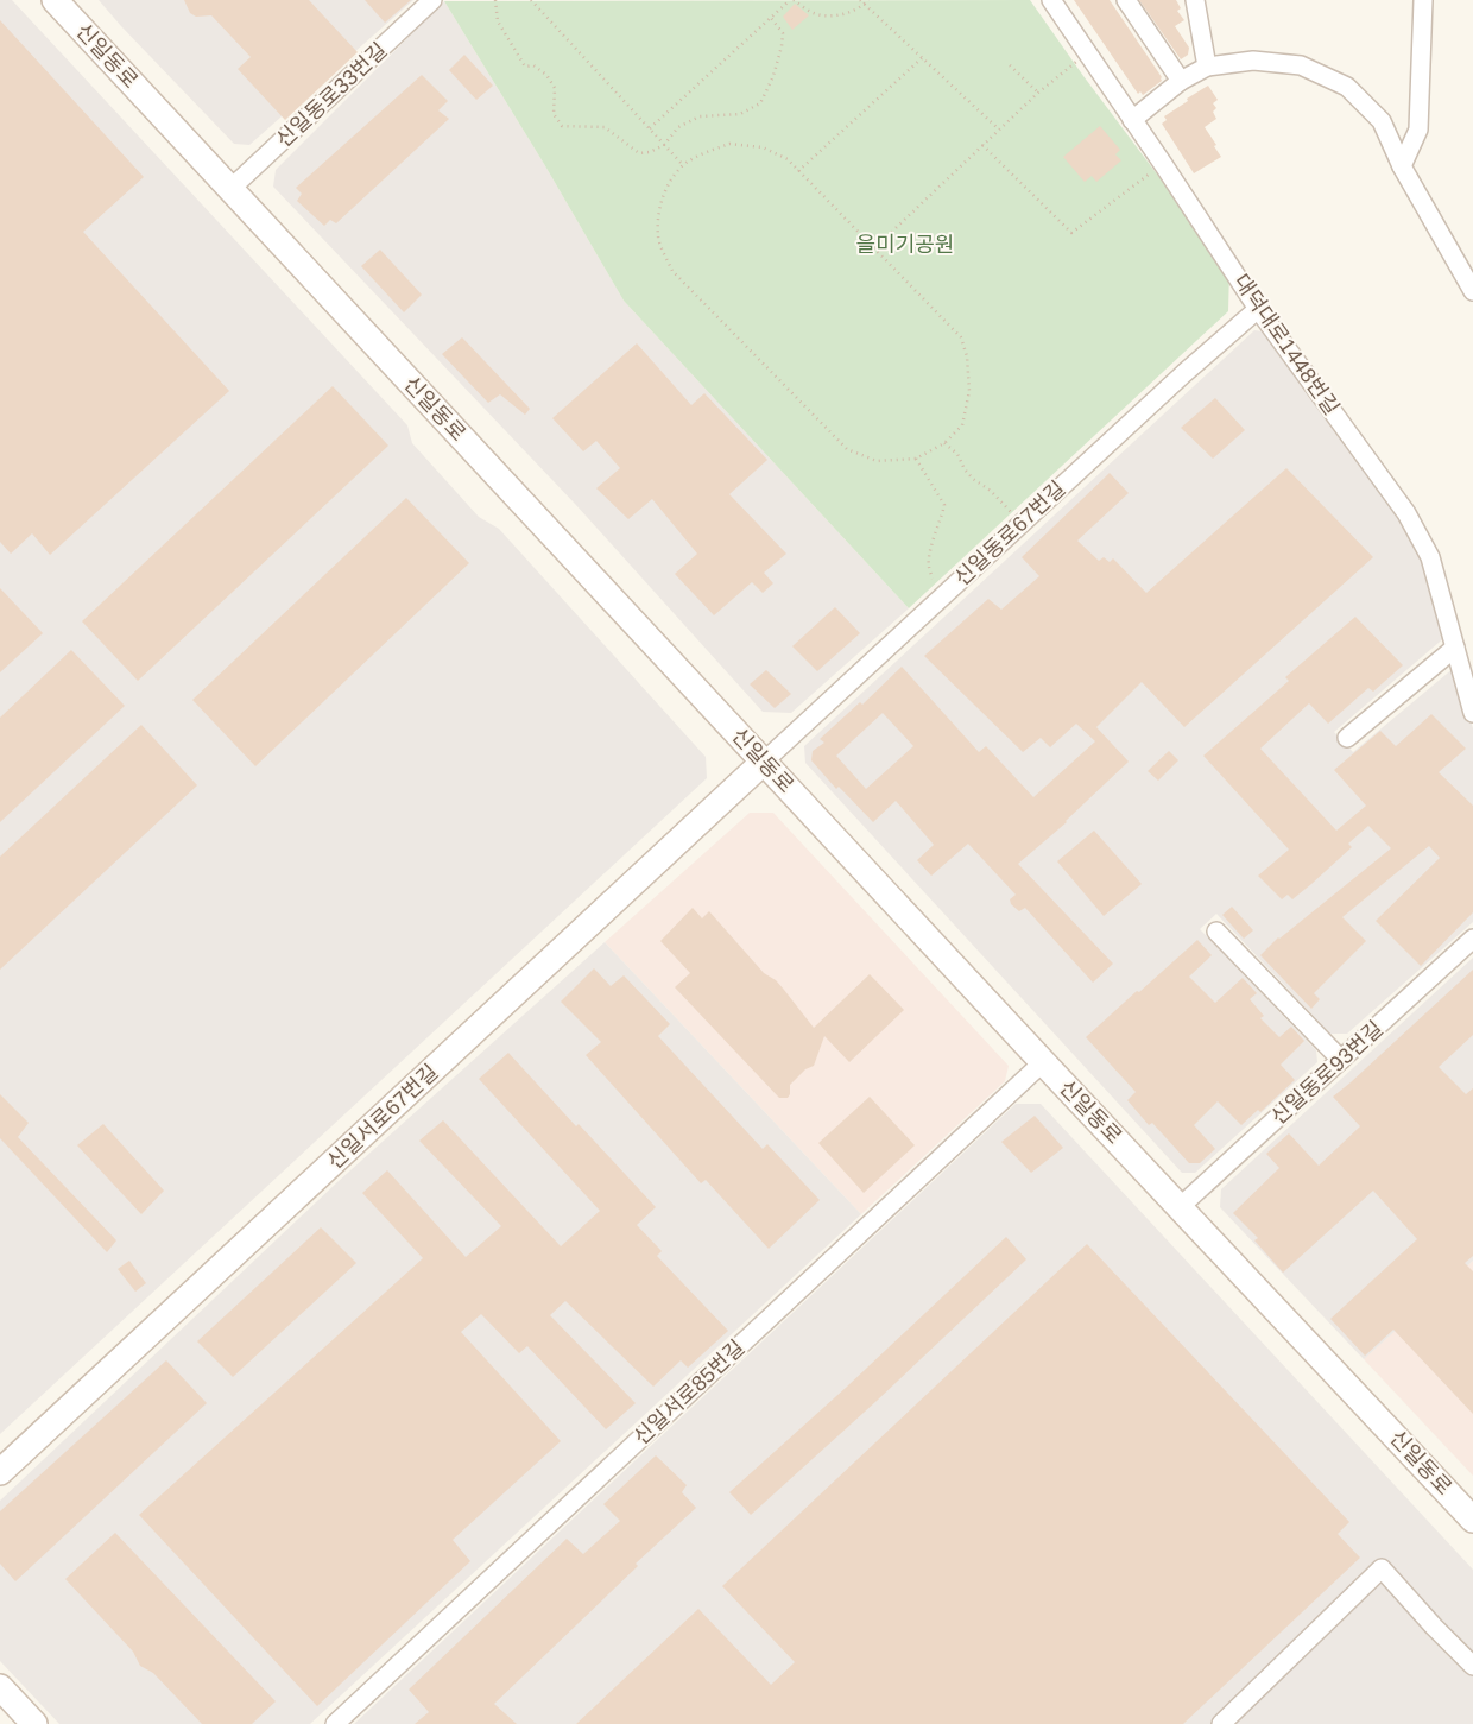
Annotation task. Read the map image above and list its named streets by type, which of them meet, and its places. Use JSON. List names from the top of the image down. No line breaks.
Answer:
{"streets":{"main road":["신일동로","신일서로67번길"],"street":["신일동로33번길","대덕대로1448번길","신일동로67번길","신일동로93번길","신일서로85번길"]},"crossings":[["신일동로","신일동로33번길"],["신일동로","신일동로67번길"],["신일동로","신일동로93번길"],["신일동로","신일서로67번길"],["신일동로","신일서로85번길"],["대덕대로1448번길","신일동로67번길"],["신일동로67번길","신일서로67번길"]],"parks":["을미기공원"]}
